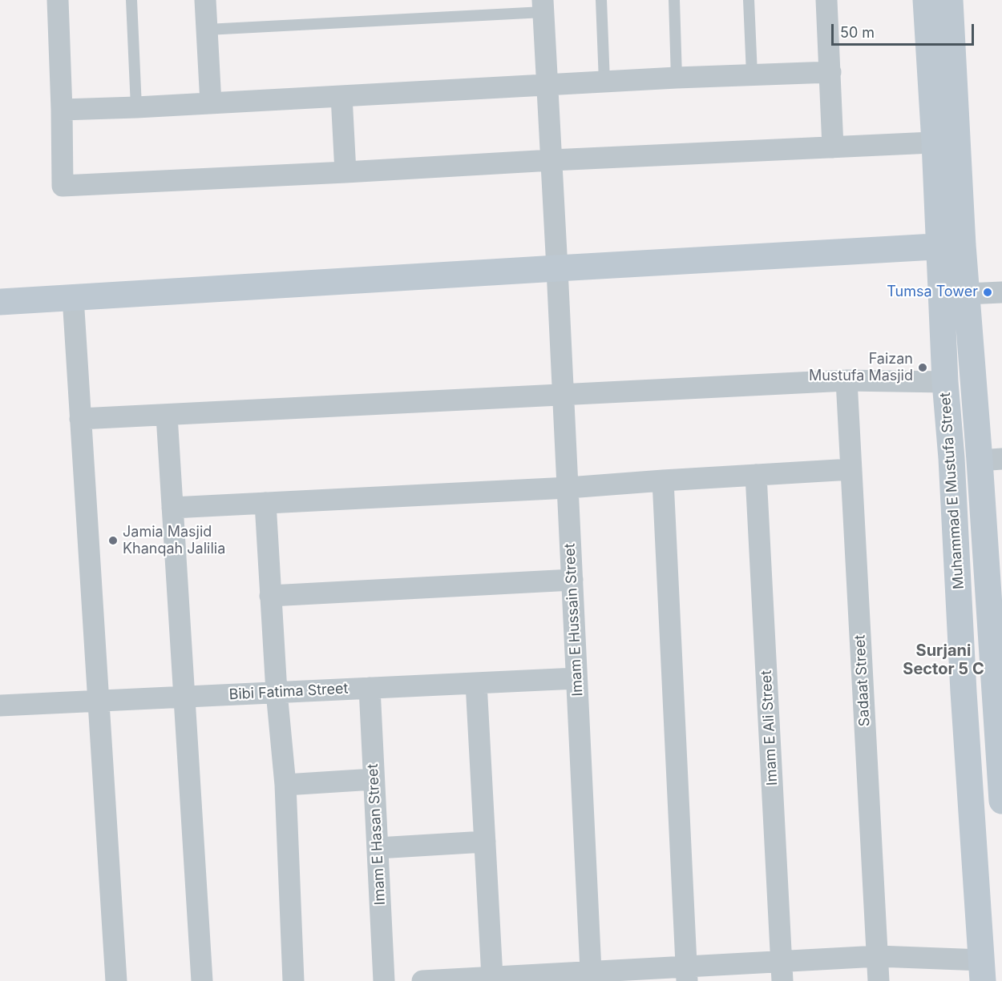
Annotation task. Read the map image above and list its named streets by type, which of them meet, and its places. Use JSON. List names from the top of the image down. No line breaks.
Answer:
{"streets":{"street":["Muhammad E Mustufa Street","Imam E Hussain Street","Sadaat Street","Bibi Fatima Street","Imam E Ali Street","Imam E Hasan Street"]},"crossings":[["Imam E Hussain Street","Bibi Fatima Street"],["Bibi Fatima Street","Imam E Hasan Street"]],"districts":["Surjani Sector 5 C"],"places":["Tumsa Tower","Faizan Mustufa Masjid","Jamia Masjid Khanqah Jalilia"],"scale_bar":"50 m"}
